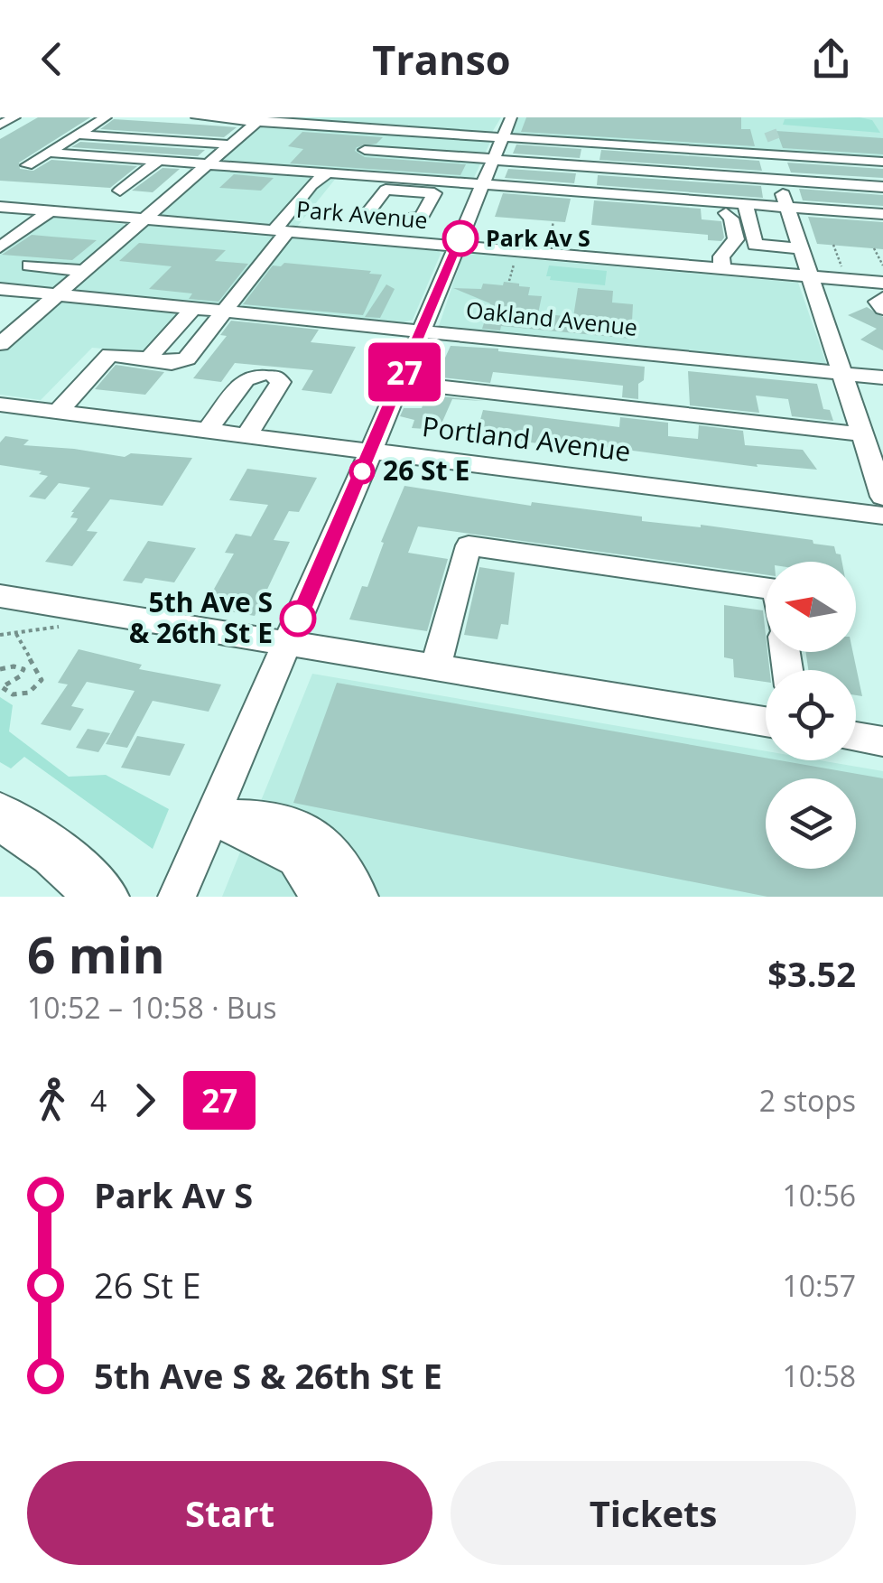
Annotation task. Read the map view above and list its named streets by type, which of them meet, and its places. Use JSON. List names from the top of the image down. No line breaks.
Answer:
{"streets":{"street":["Park Avenue","Oakland Avenue","Portland Avenue"]},"places":["Park Av S","26 St E","5th Ave S & 26th St E"],"lines":["bus line 27"],"north":"left","page":{"header":"Transo","on_map":"27","heading":["6 min","10:52 – 10:58 · Bus","$3.52"],"legs":["4","27","2 stops"],"list":[{"name":"Park Av S","value":"10:56"},{"name":"26 St E","value":"10:57"},{"name":"5th Ave S & 26th St E","value":"10:58"}],"buttons":["Start","Tickets"]}}
